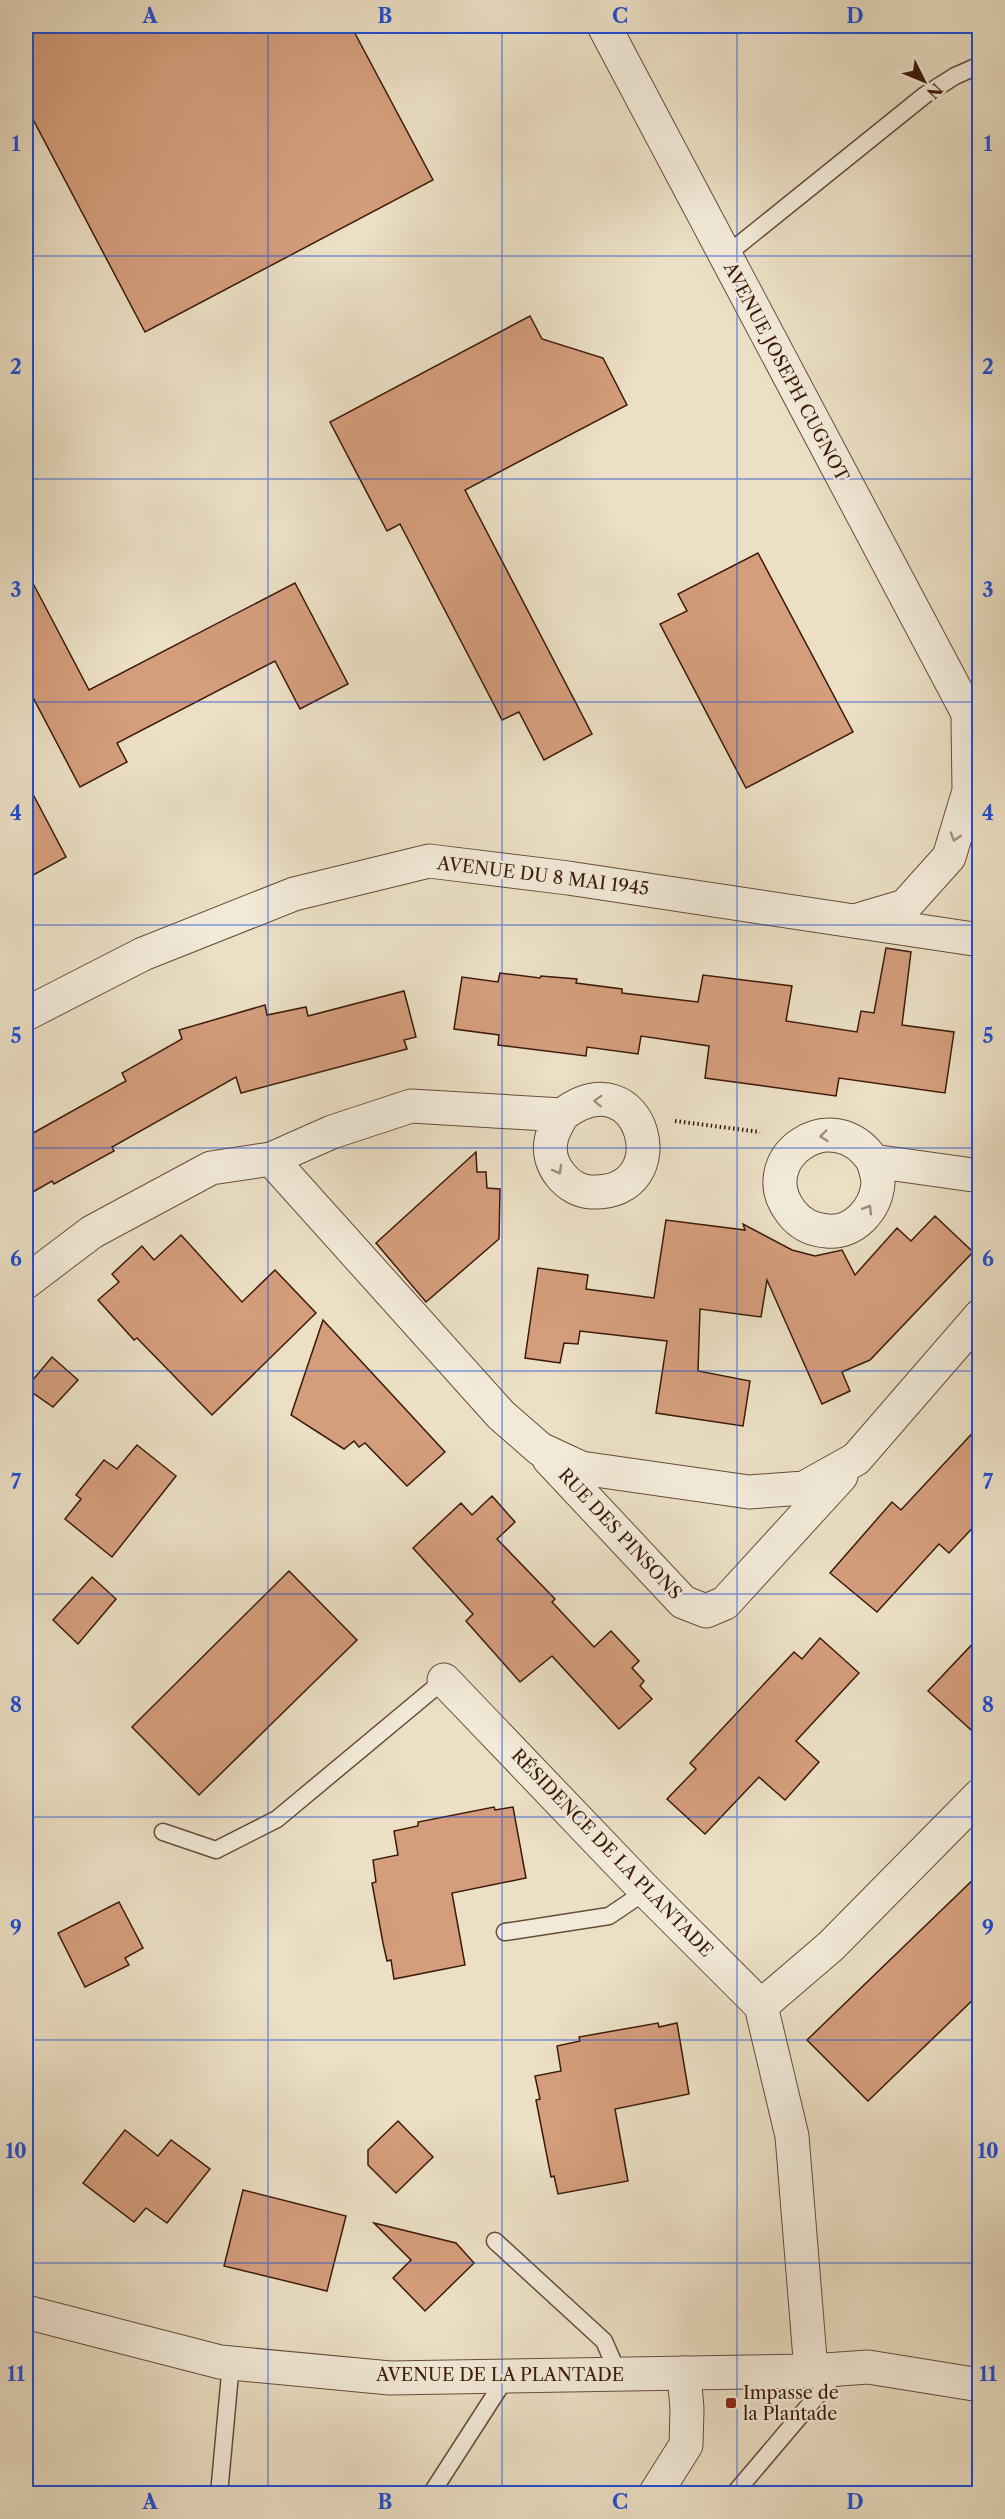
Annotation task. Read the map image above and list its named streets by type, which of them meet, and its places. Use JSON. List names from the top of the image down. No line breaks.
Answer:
{"streets":{"street":["AVENUE JOSEPH CUGNOT","AVENUE DU 8 MAI 1945","RUE DES PINSONS","RÉSIDENCE DE LA PLANTADE","AVENUE DE LA PLANTADE"]},"crossings":[["AVENUE JOSEPH CUGNOT","AVENUE DU 8 MAI 1945"]],"places":{"transit":["Impasse de la Plantade"]},"north":"bottom right","grid":{"columns":["A","B","C","D"],"rows":["1","2","3","4","5","6","7","8","9","10","11"]}}
